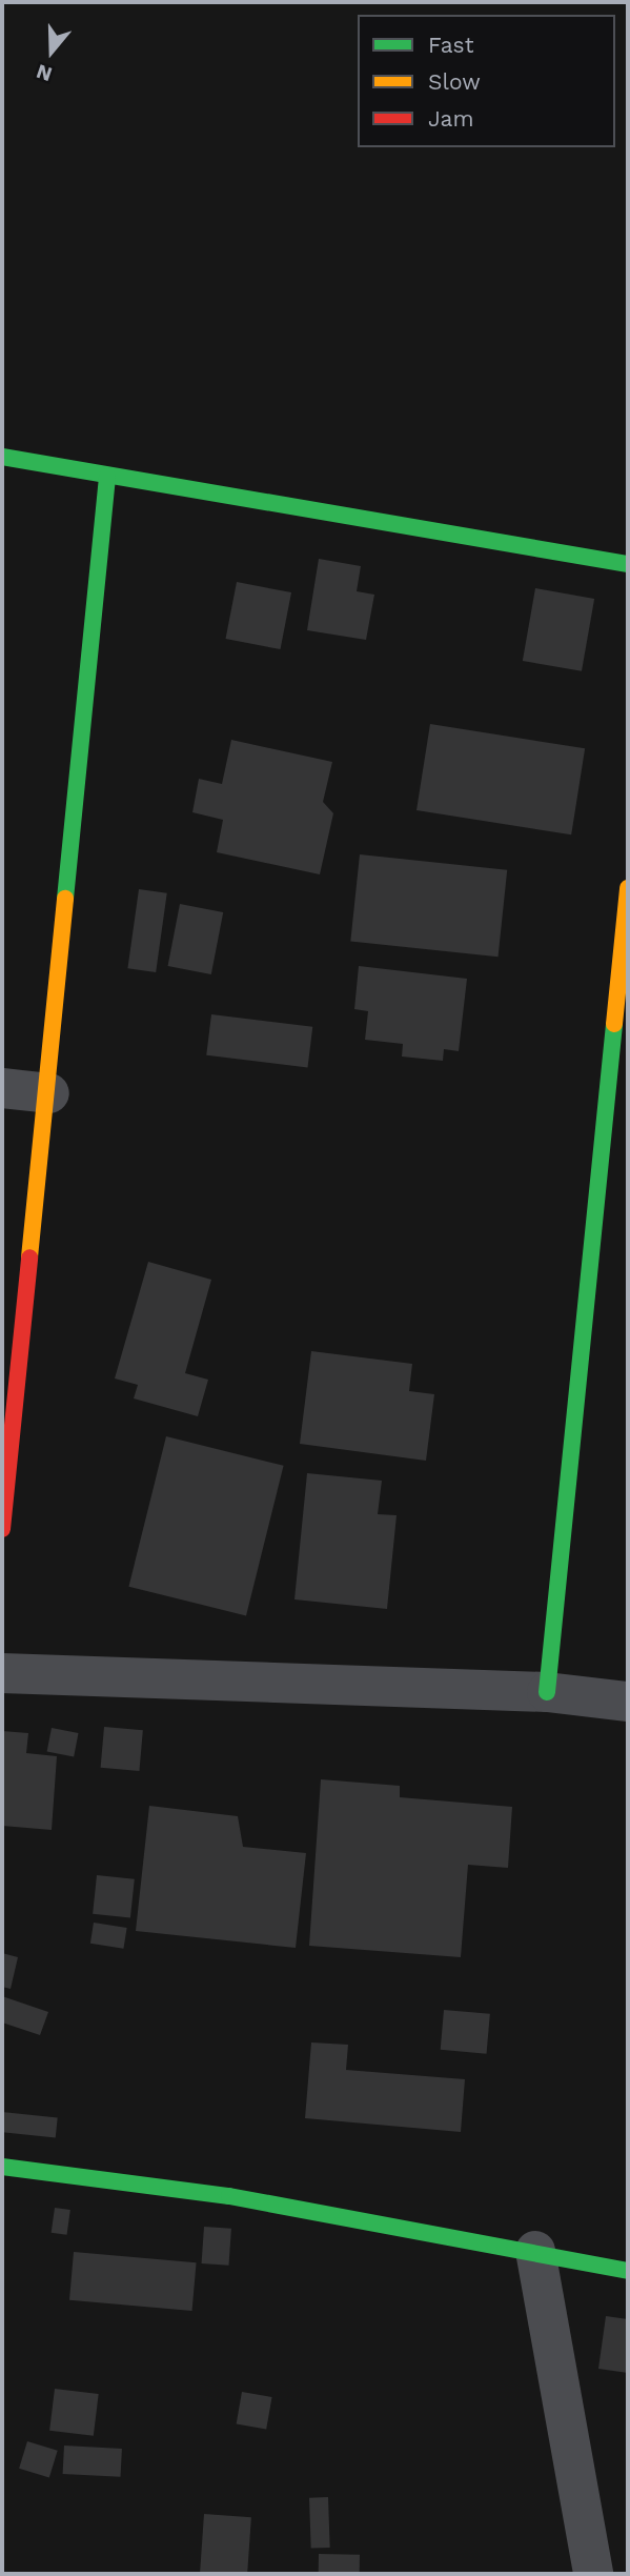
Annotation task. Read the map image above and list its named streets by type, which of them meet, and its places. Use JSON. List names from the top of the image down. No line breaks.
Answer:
{"legend":["Fast","Slow","Jam"],"north":"bottom"}
